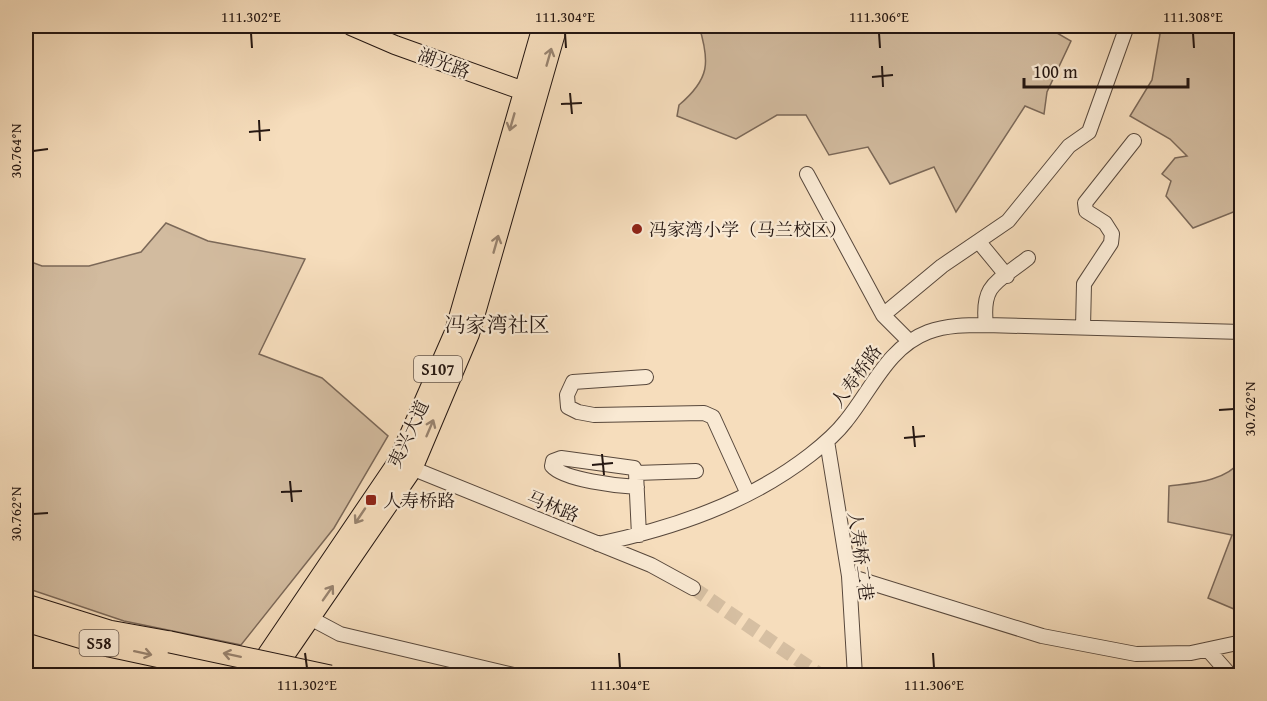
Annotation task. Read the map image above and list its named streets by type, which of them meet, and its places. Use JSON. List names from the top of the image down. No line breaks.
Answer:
{"streets":{"highway":["S58"],"main road":["湖光路","S107","夷兴大道"],"street":["人寿桥路","马林路","人寿桥二巷"]},"crossings":[["湖光路","夷兴大道"],["人寿桥路","马林路"],["人寿桥路","人寿桥二巷"],["夷兴大道","马林路"],["夷兴大道","S58"]],"districts":["冯家湾社区"],"places":{"other":["冯家湾小学（马兰校区）"],"transit":["人寿桥路"]},"scale_bar":"100 m","coordinates":["111.302°E","111.304°E","111.306°E","111.308°E","30.764°N","30.762°N"]}
